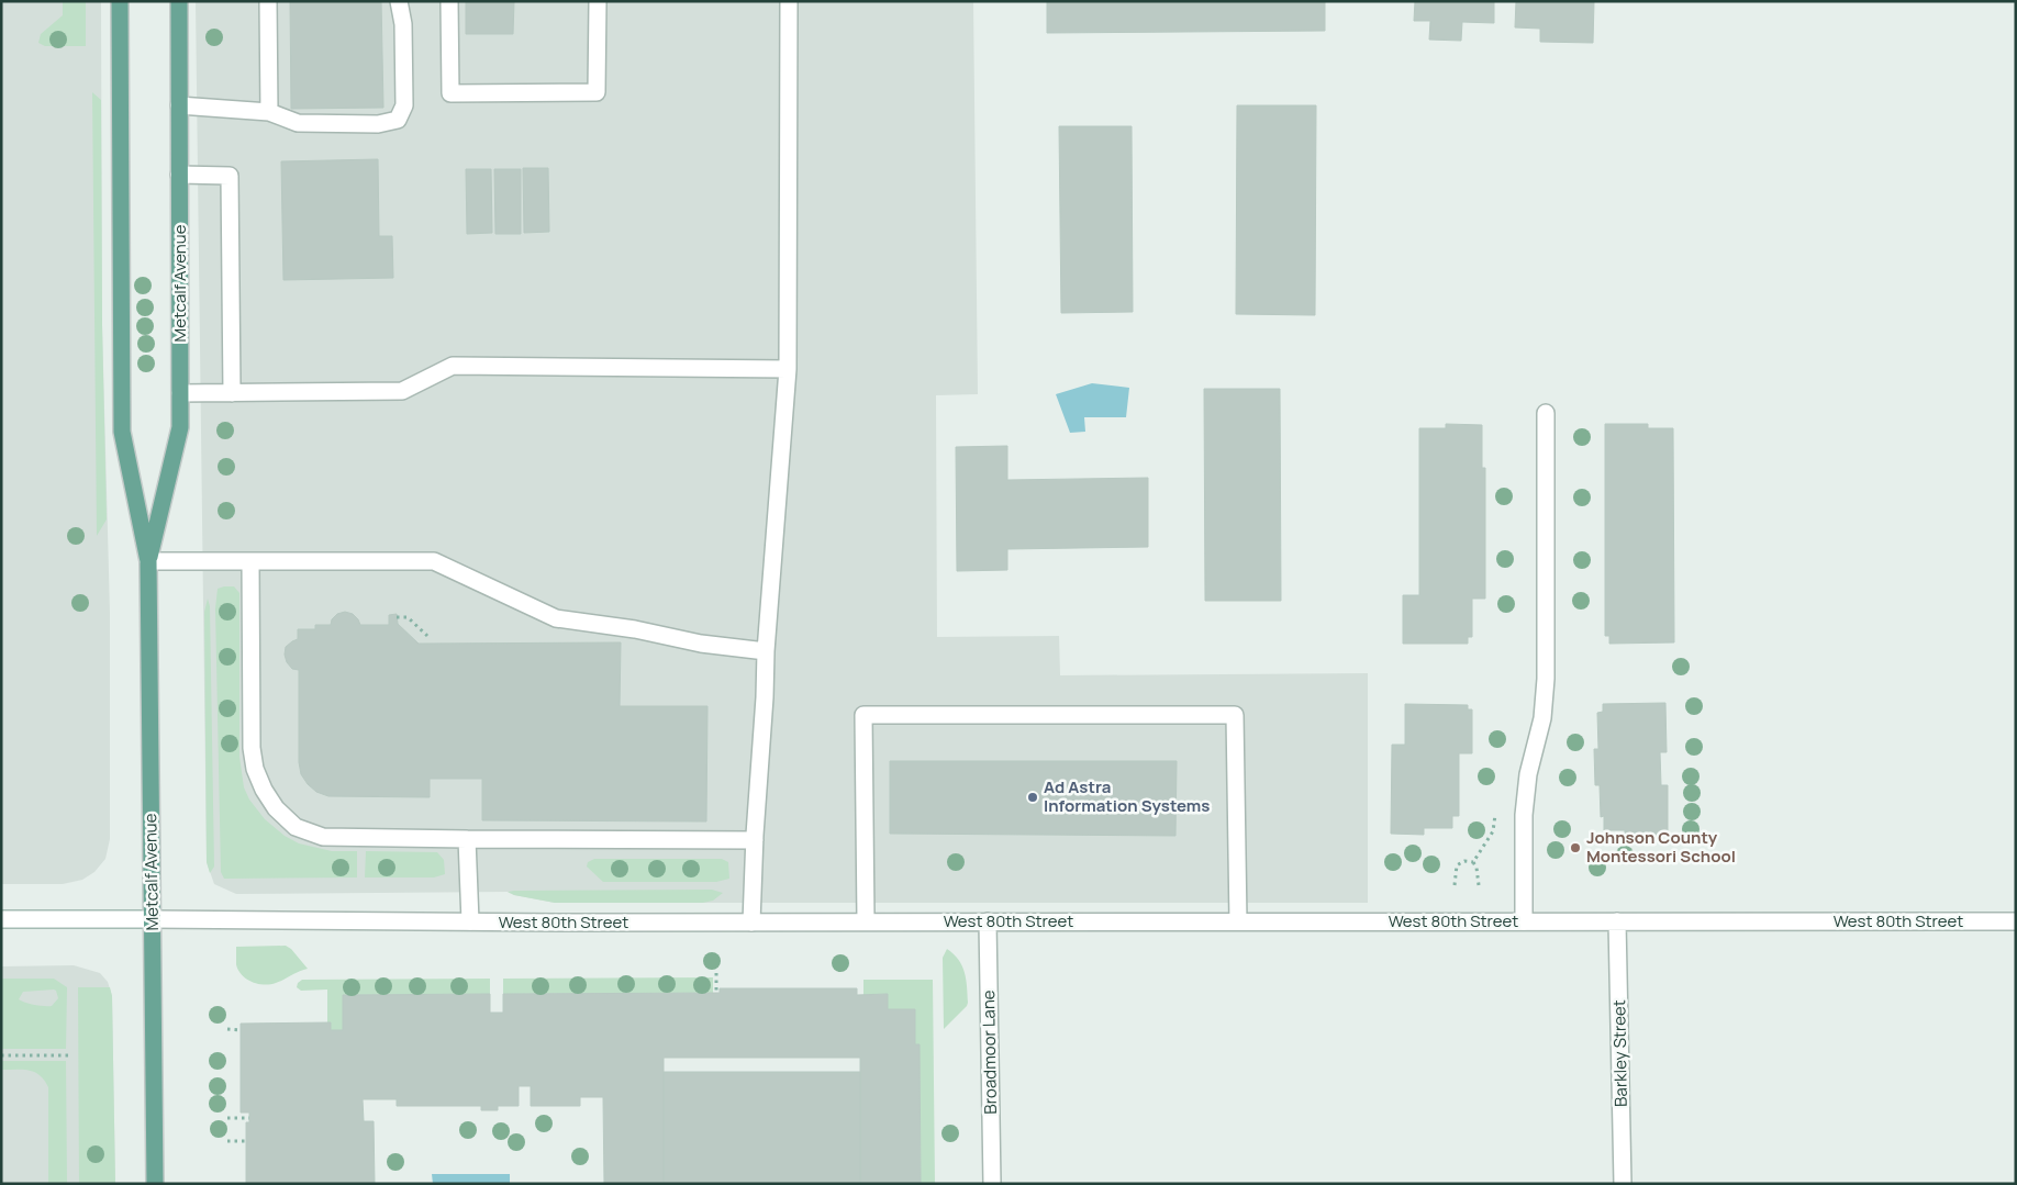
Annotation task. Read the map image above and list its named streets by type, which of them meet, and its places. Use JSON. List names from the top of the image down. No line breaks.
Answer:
{"streets":{"main road":["Metcalf Avenue"],"street":["West 80th Street","Broadmoor Lane","Barkley Street"]},"crossings":[["Metcalf Avenue","West 80th Street"],["West 80th Street","Broadmoor Lane"],["West 80th Street","Barkley Street"]],"places":["Ad Astra Information Systems","Johnson County Montessori School"]}
